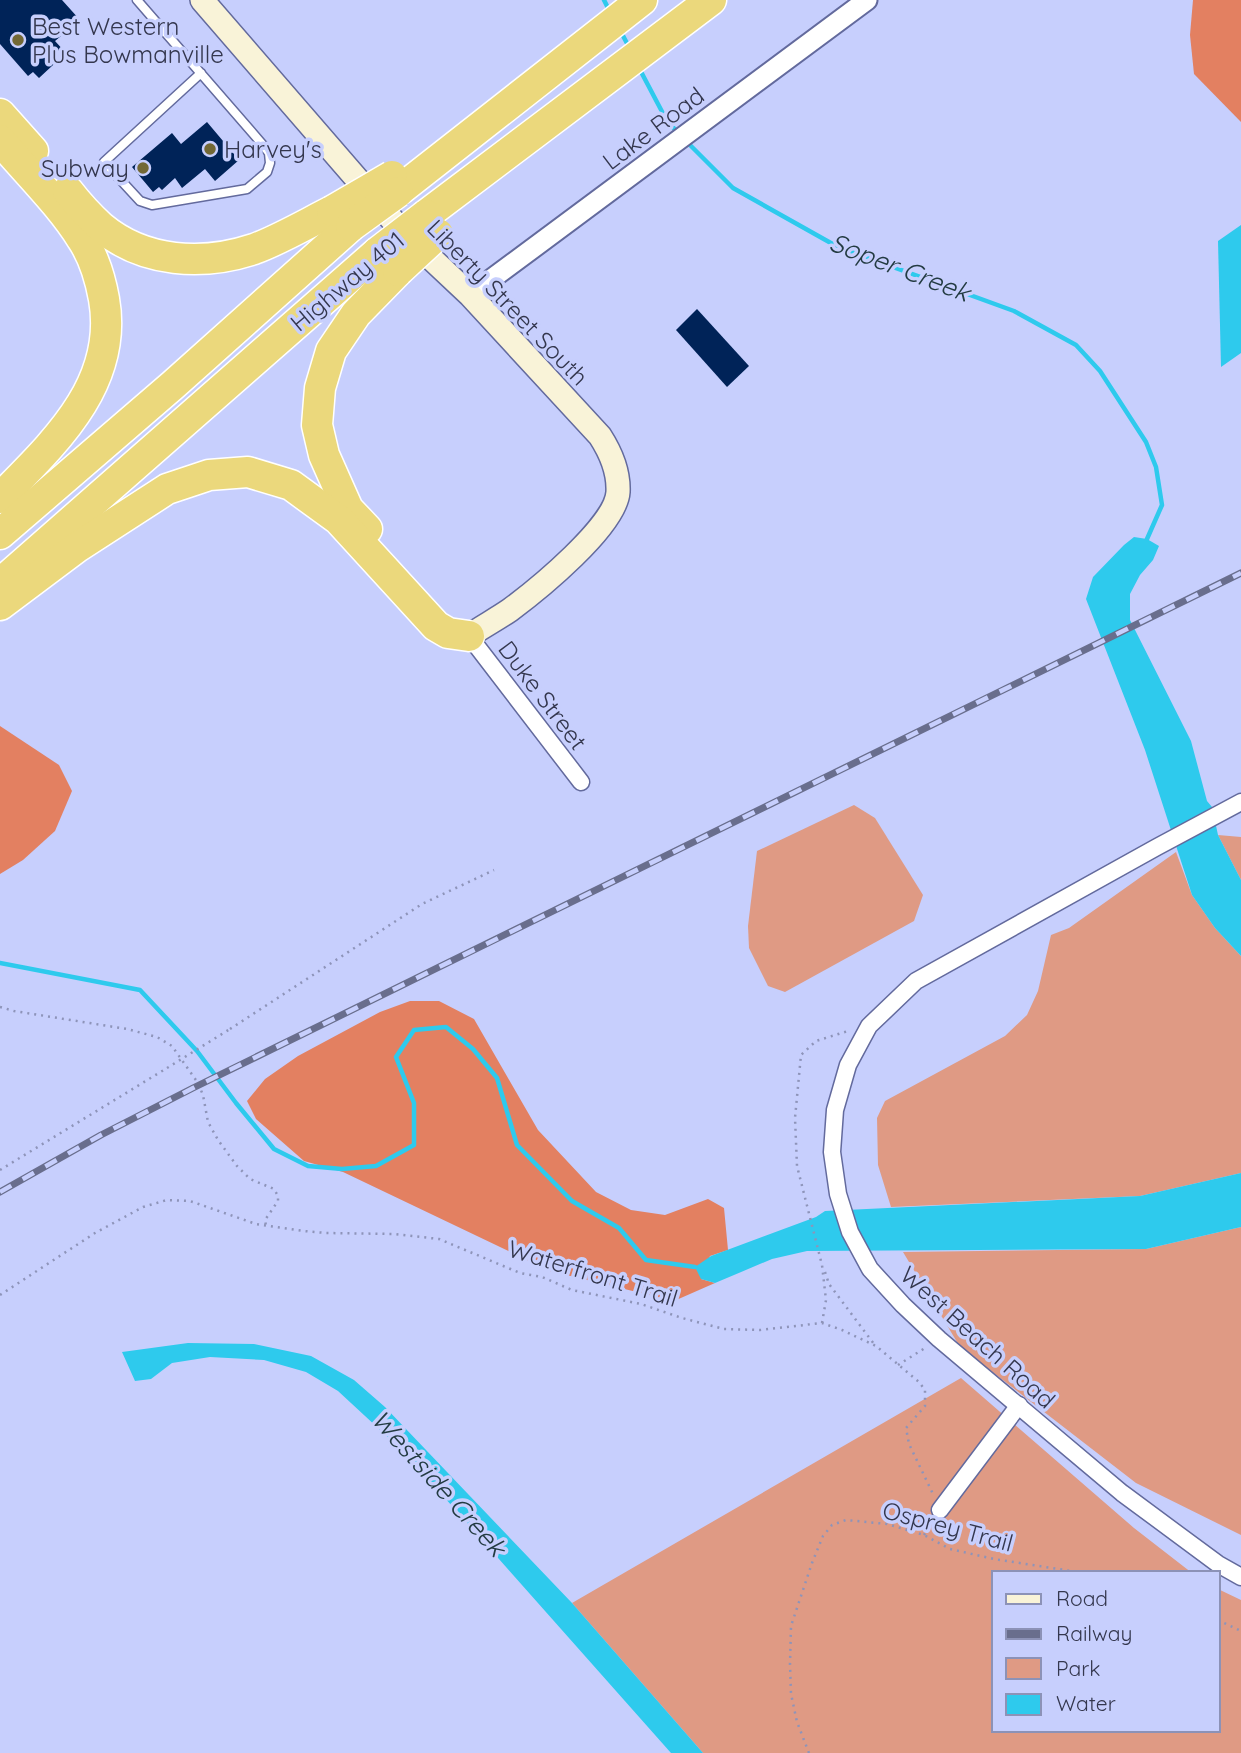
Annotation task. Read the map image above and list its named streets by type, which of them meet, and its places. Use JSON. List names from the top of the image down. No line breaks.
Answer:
{"streets":{"highway":["Highway 401"],"main road":["Liberty Street South"],"street":["Lake Road","Duke Street","West Beach Road"],"path":["Waterfront Trail","Osprey Trail"]},"crossings":[["Lake Road","Liberty Street South"],["Liberty Street South","Duke Street"]],"water":["Soper Creek","Westside Creek"],"places":["Best Western Plus Bowmanville","Harvey's","Subway"],"legend":["Road","Railway","Park","Water"]}
